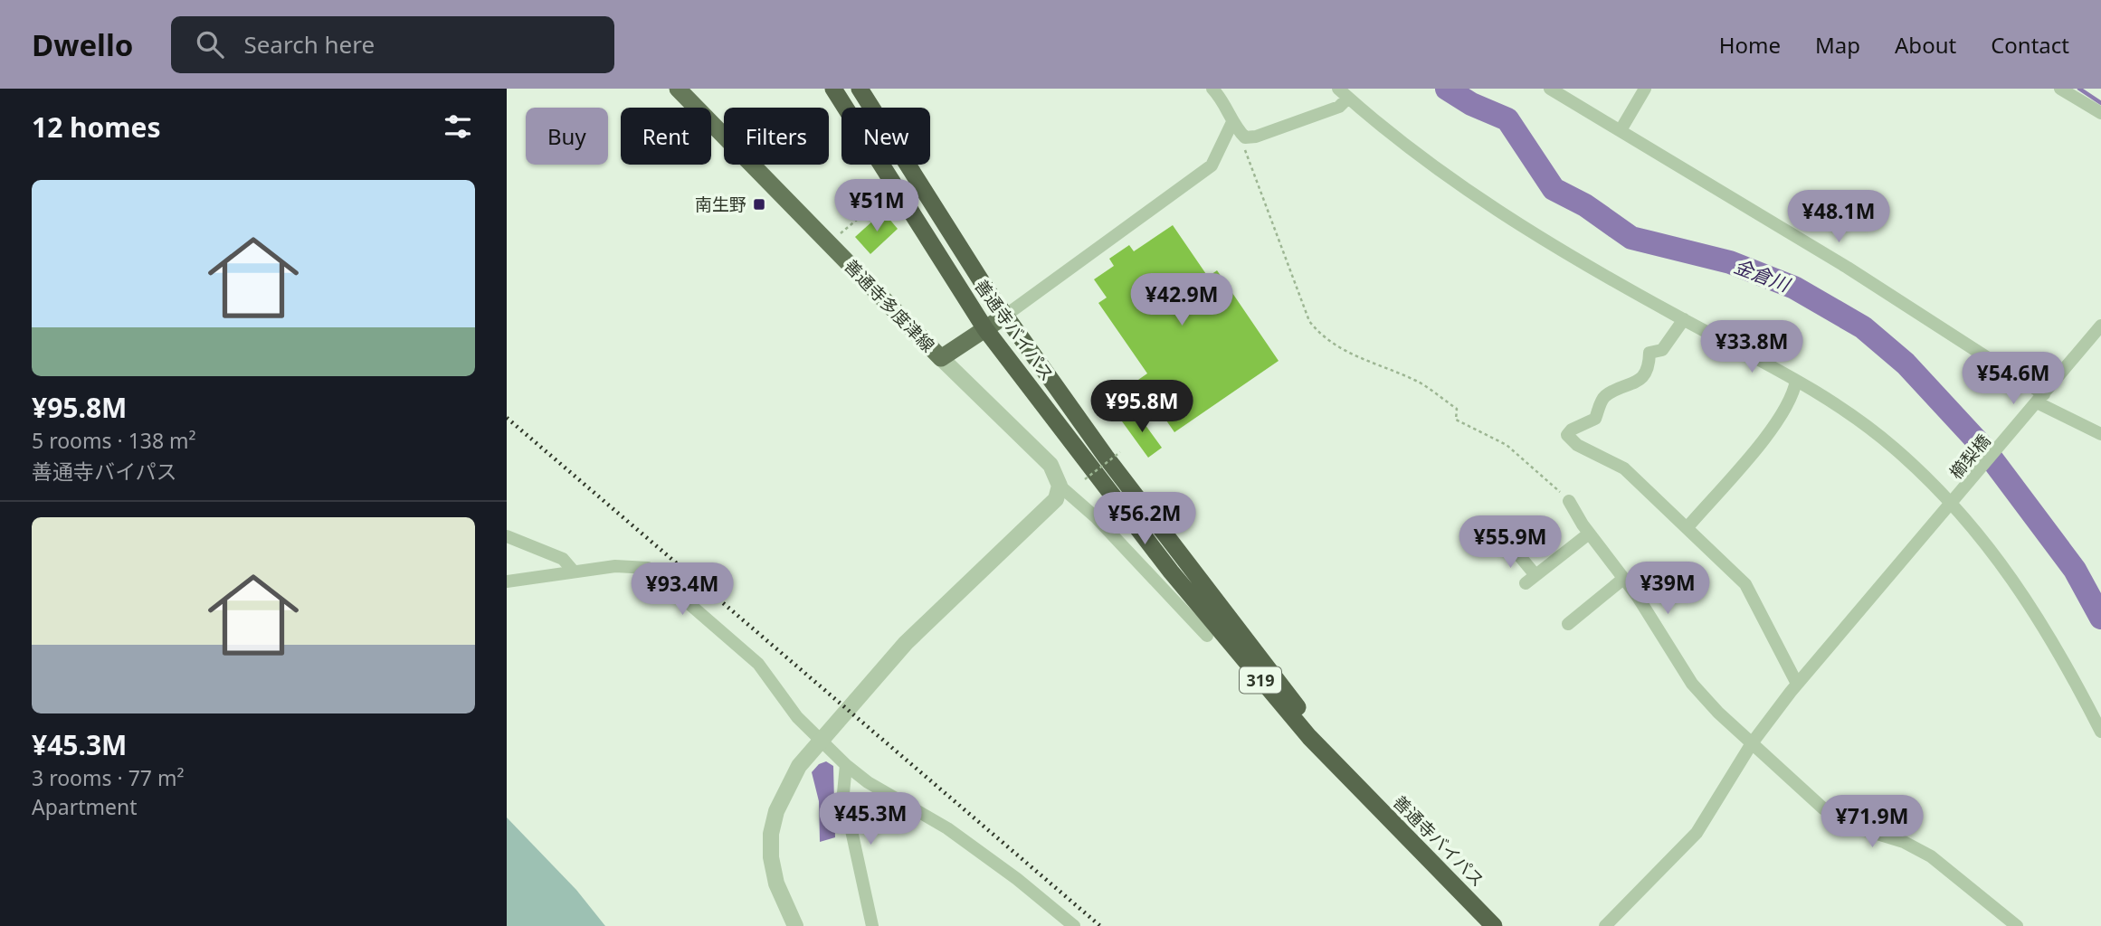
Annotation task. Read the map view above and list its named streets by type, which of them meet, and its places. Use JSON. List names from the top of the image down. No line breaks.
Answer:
{"streets":{"highway":["善通寺バイパス","319"],"main road":["善通寺多度津線"],"street":["櫛梨橋"]},"crossings":[["善通寺多度津線","善通寺バイパス"]],"water":["金倉川"],"places":{"transit":["南生野"]},"page":{"header":"Dwello","search":"Search here","nav":["Home","Map","About","Contact"],"heading":"12 homes","chip":["Buy","Rent","Filters","New"],"list":[{"name":"¥95.8M","note":"5 rooms · 138 m² · 善通寺バイパス"},{"name":"¥45.3M","note":"3 rooms · 77 m² · Apartment"}],"price":["¥51M","¥48.1M","¥42.9M","¥33.8M","¥54.6M","¥95.8M","¥56.2M","¥55.9M","¥39M","¥93.4M","¥45.3M","¥71.9M"]}}
